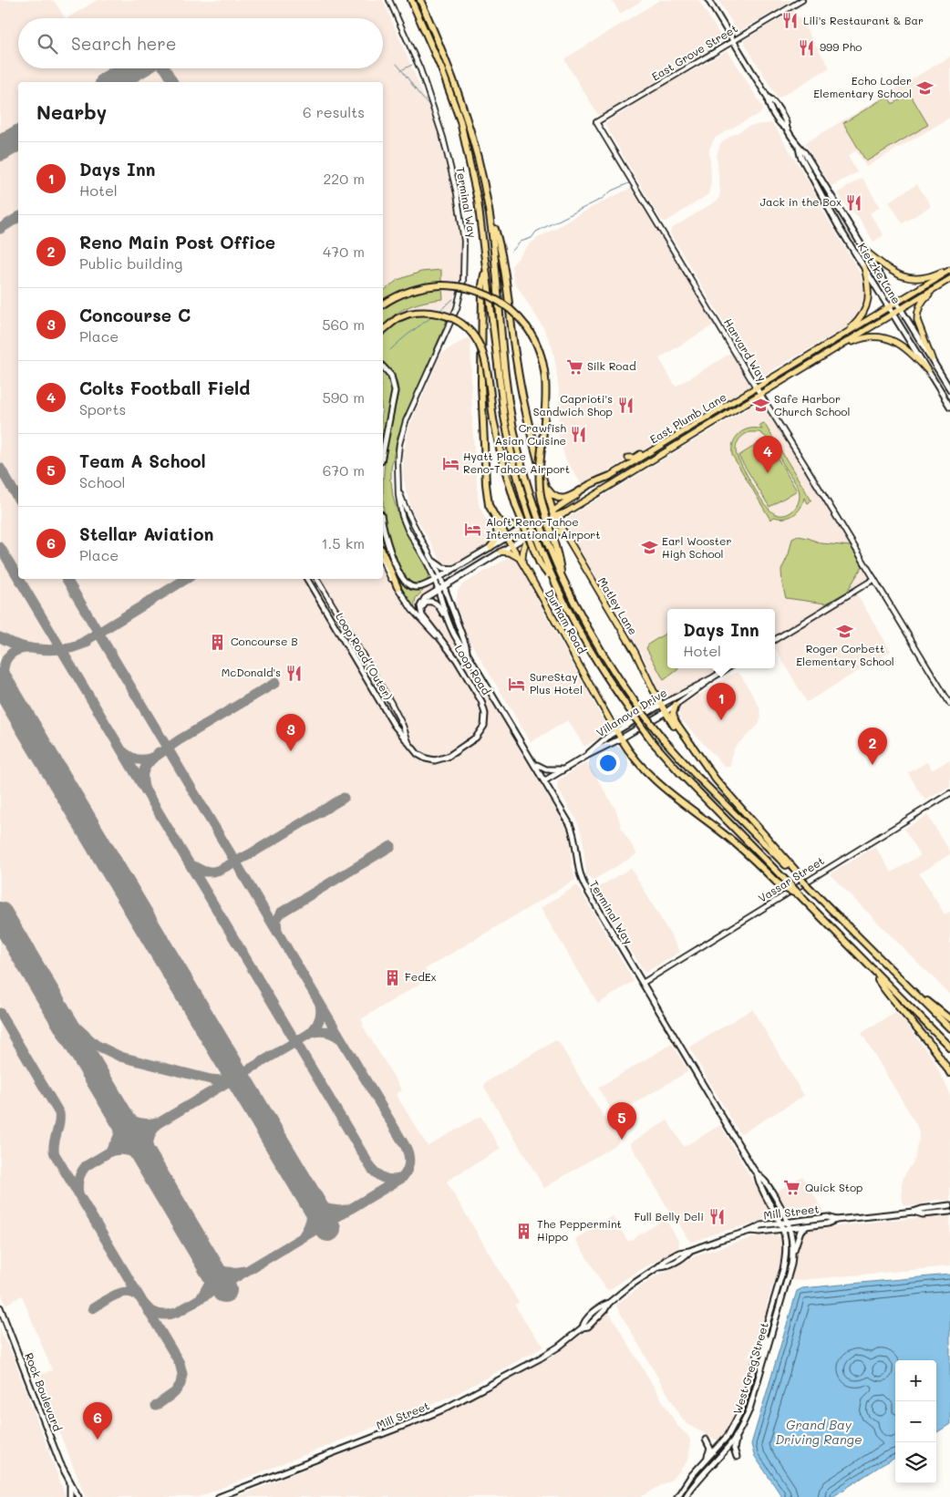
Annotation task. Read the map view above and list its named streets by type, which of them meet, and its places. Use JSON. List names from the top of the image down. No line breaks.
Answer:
{"streets":{"main road":["Terminal Way","Kietzke Lane","East Plumb Lane","Matley Lane","Durham Road","Loop Road (Outer)","Loop Road","Villanova Drive","Mill Street","West Greg Street","Rock Boulevard"],"street":["East Grove Street","Harvard Way","Vassar Street"]},"crossings":[["East Grove Street","Kietzke Lane"],["East Grove Street","Harvard Way"],["Terminal Way","Villanova Drive"],["Terminal Way","Vassar Street"],["Terminal Way","Mill Street"],["Terminal Way","West Greg Street"],["Kietzke Lane","East Plumb Lane"],["Harvard Way","East Plumb Lane"],["East Plumb Lane","Matley Lane"],["Matley Lane","Villanova Drive"],["Durham Road","Villanova Drive"],["Loop Road (Outer)","Loop Road"],["Mill Street","West Greg Street"]],"water":["Grand Bay Driving Range"],"places":{"restaurant":["Lili's Restaurant & Bar","999 Pho","Jack in the Box","Caprioti's Sandwich Shop","Crawfish Asian Cuisine","McDonald's","Full Belly Deli"],"school or university":["Echo Loder Elementary School","Safe Harbor Church School","Earl Wooster High School","Roger Corbett Elementary School"],"supermarket":["Silk Road","Quick Stop"],"hotel":["Hyatt Place Reno-Tahoe Airport","Aloft Reno-Tahoe International Airport","SureStay Plus Hotel"],"building":["Concourse B","FedEx","The Peppermint Hippo"]},"page":{"search":"Search here","heading":["Nearby","6 results"],"list":[{"mark":"1","name":"Days Inn","note":"Hotel","value":"220 m"},{"mark":"2","name":"Reno Main Post Office","note":"Public building","value":"470 m"},{"mark":"3","name":"Concourse C","note":"Place","value":"560 m"},{"mark":"4","name":"Colts Football Field","note":"Sports","value":"590 m"},{"mark":"5","name":"Team A School","note":"School","value":"670 m"},{"mark":"6","name":"Stellar Aviation","note":"Place","value":"1.5 km"}],"pins":["4","1","3","2","5","6"],"popup":["Days Inn","Hotel"],"map_buttons":["+","−"]}}
